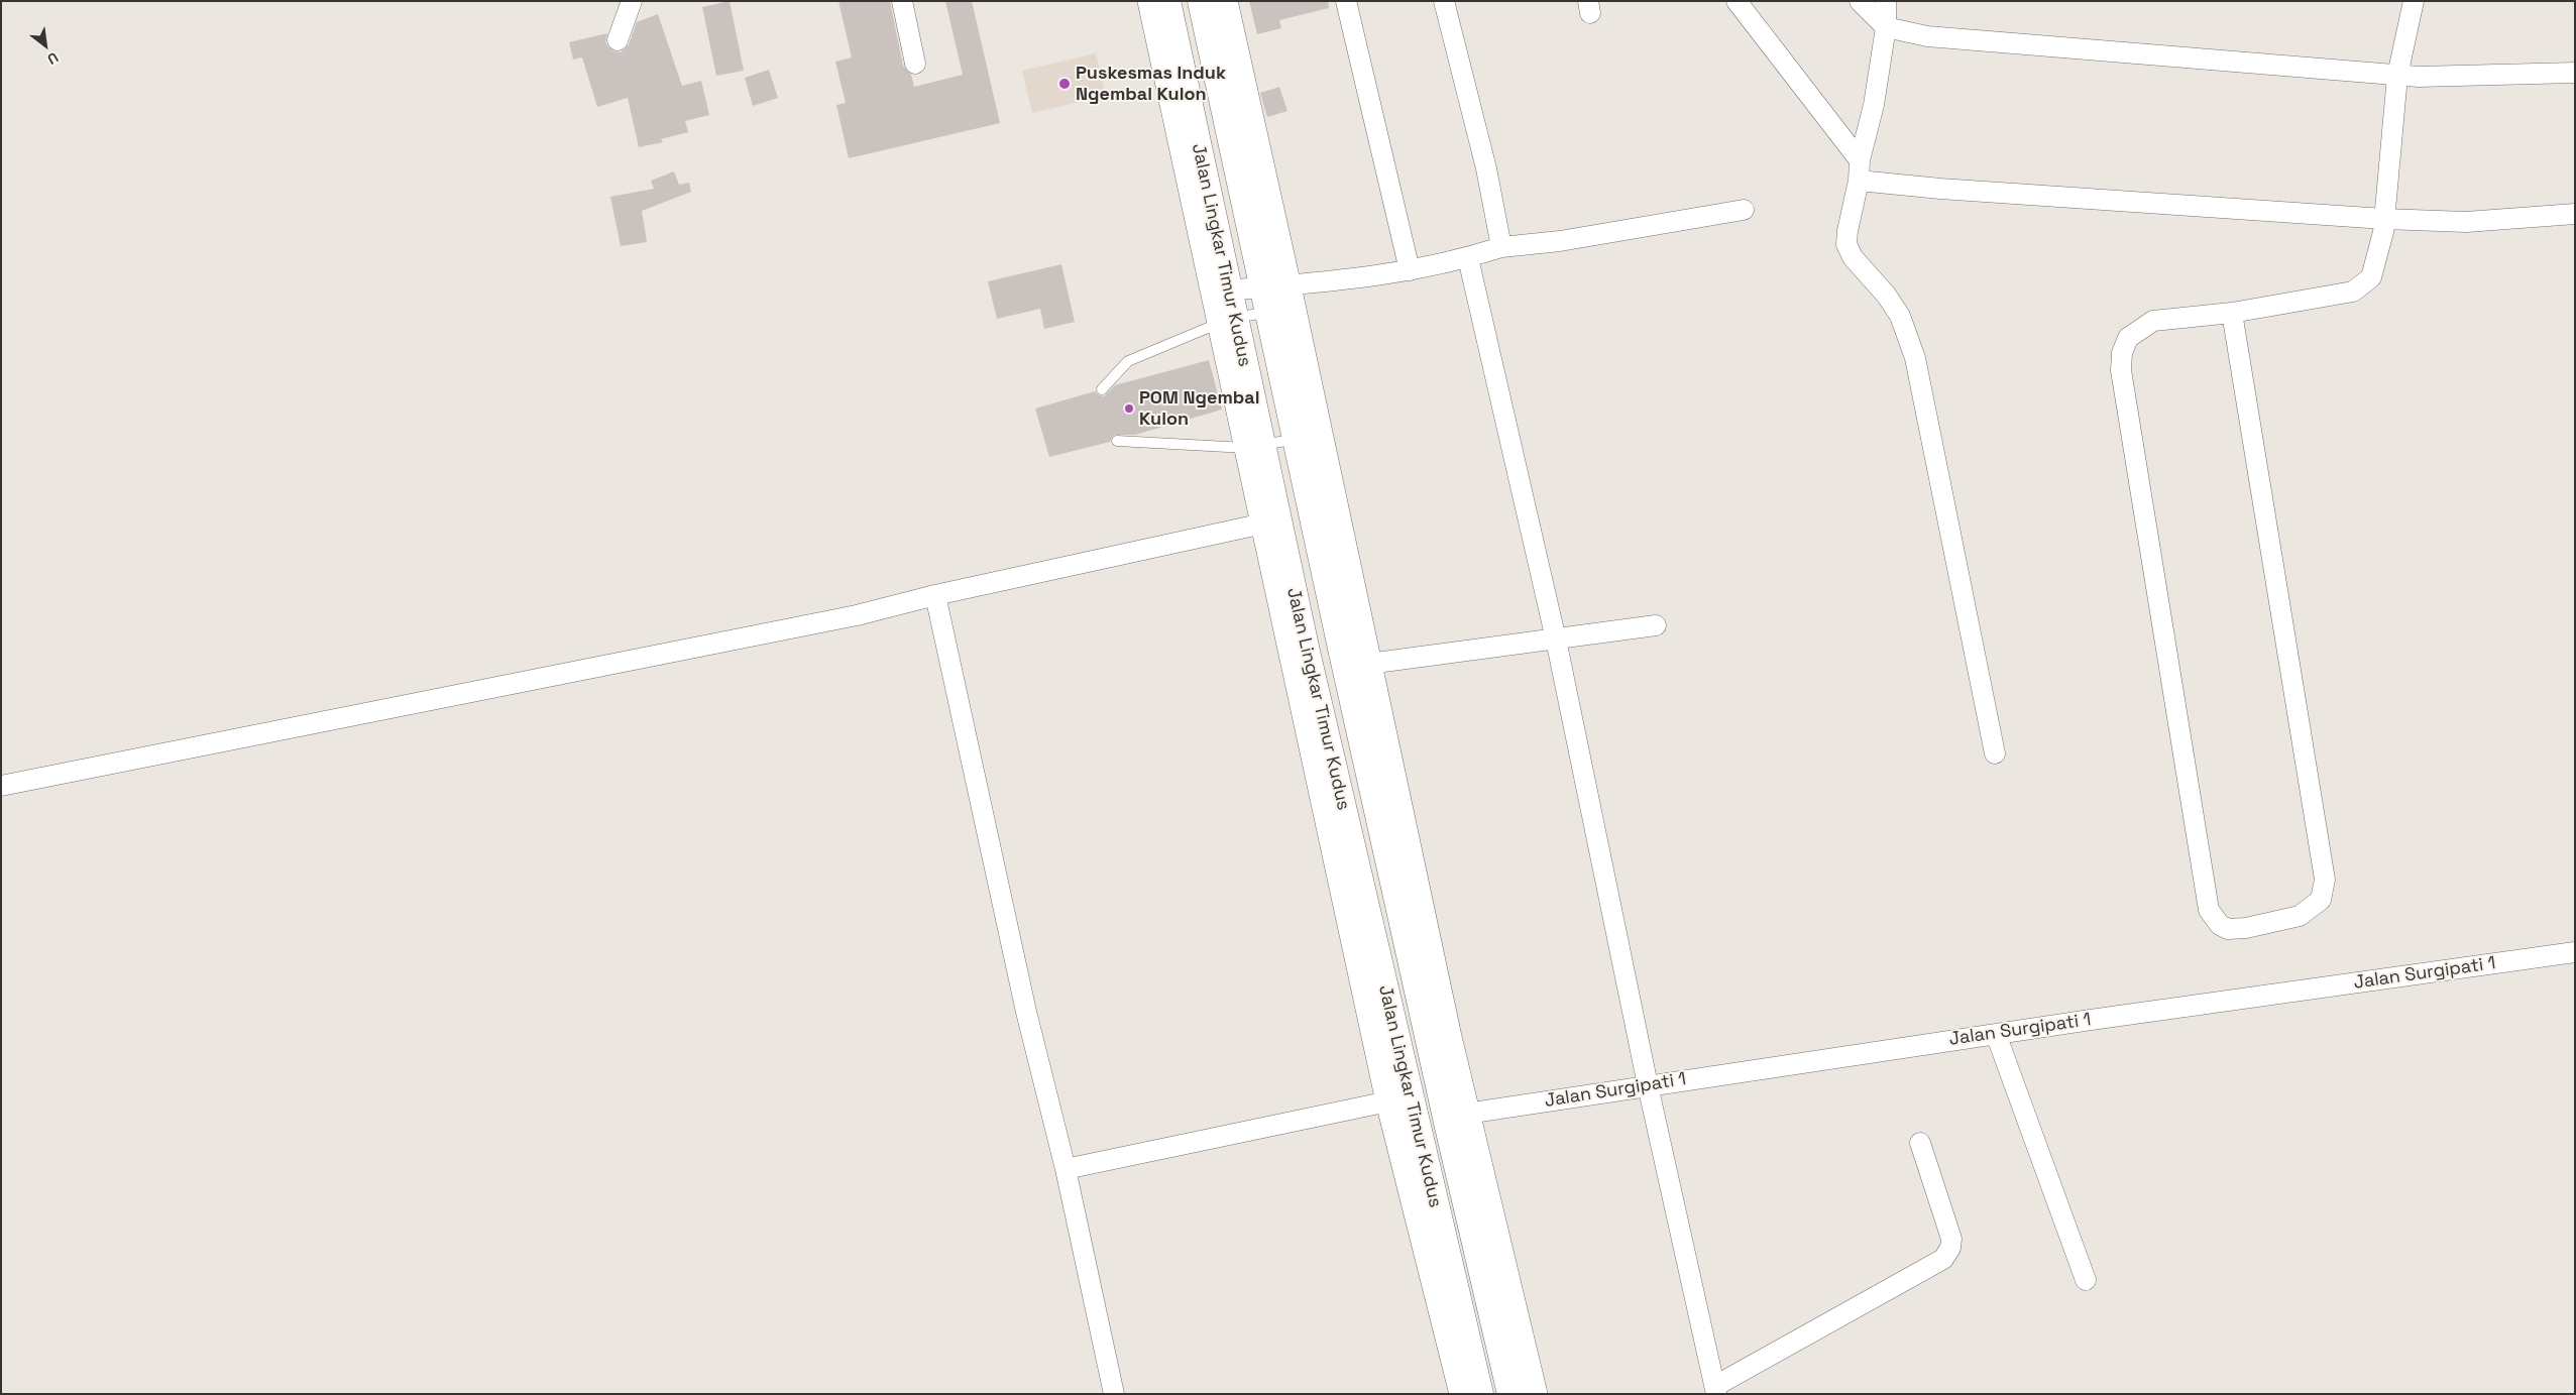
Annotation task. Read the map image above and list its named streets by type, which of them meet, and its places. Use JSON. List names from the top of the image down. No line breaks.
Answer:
{"streets":{"highway":["Jalan Lingkar Timur Kudus"],"street":["Jalan Surgipati 1"]},"places":["Puskesmas Induk Ngembal Kulon","POM Ngembal Kulon"],"north":"bottom right"}
